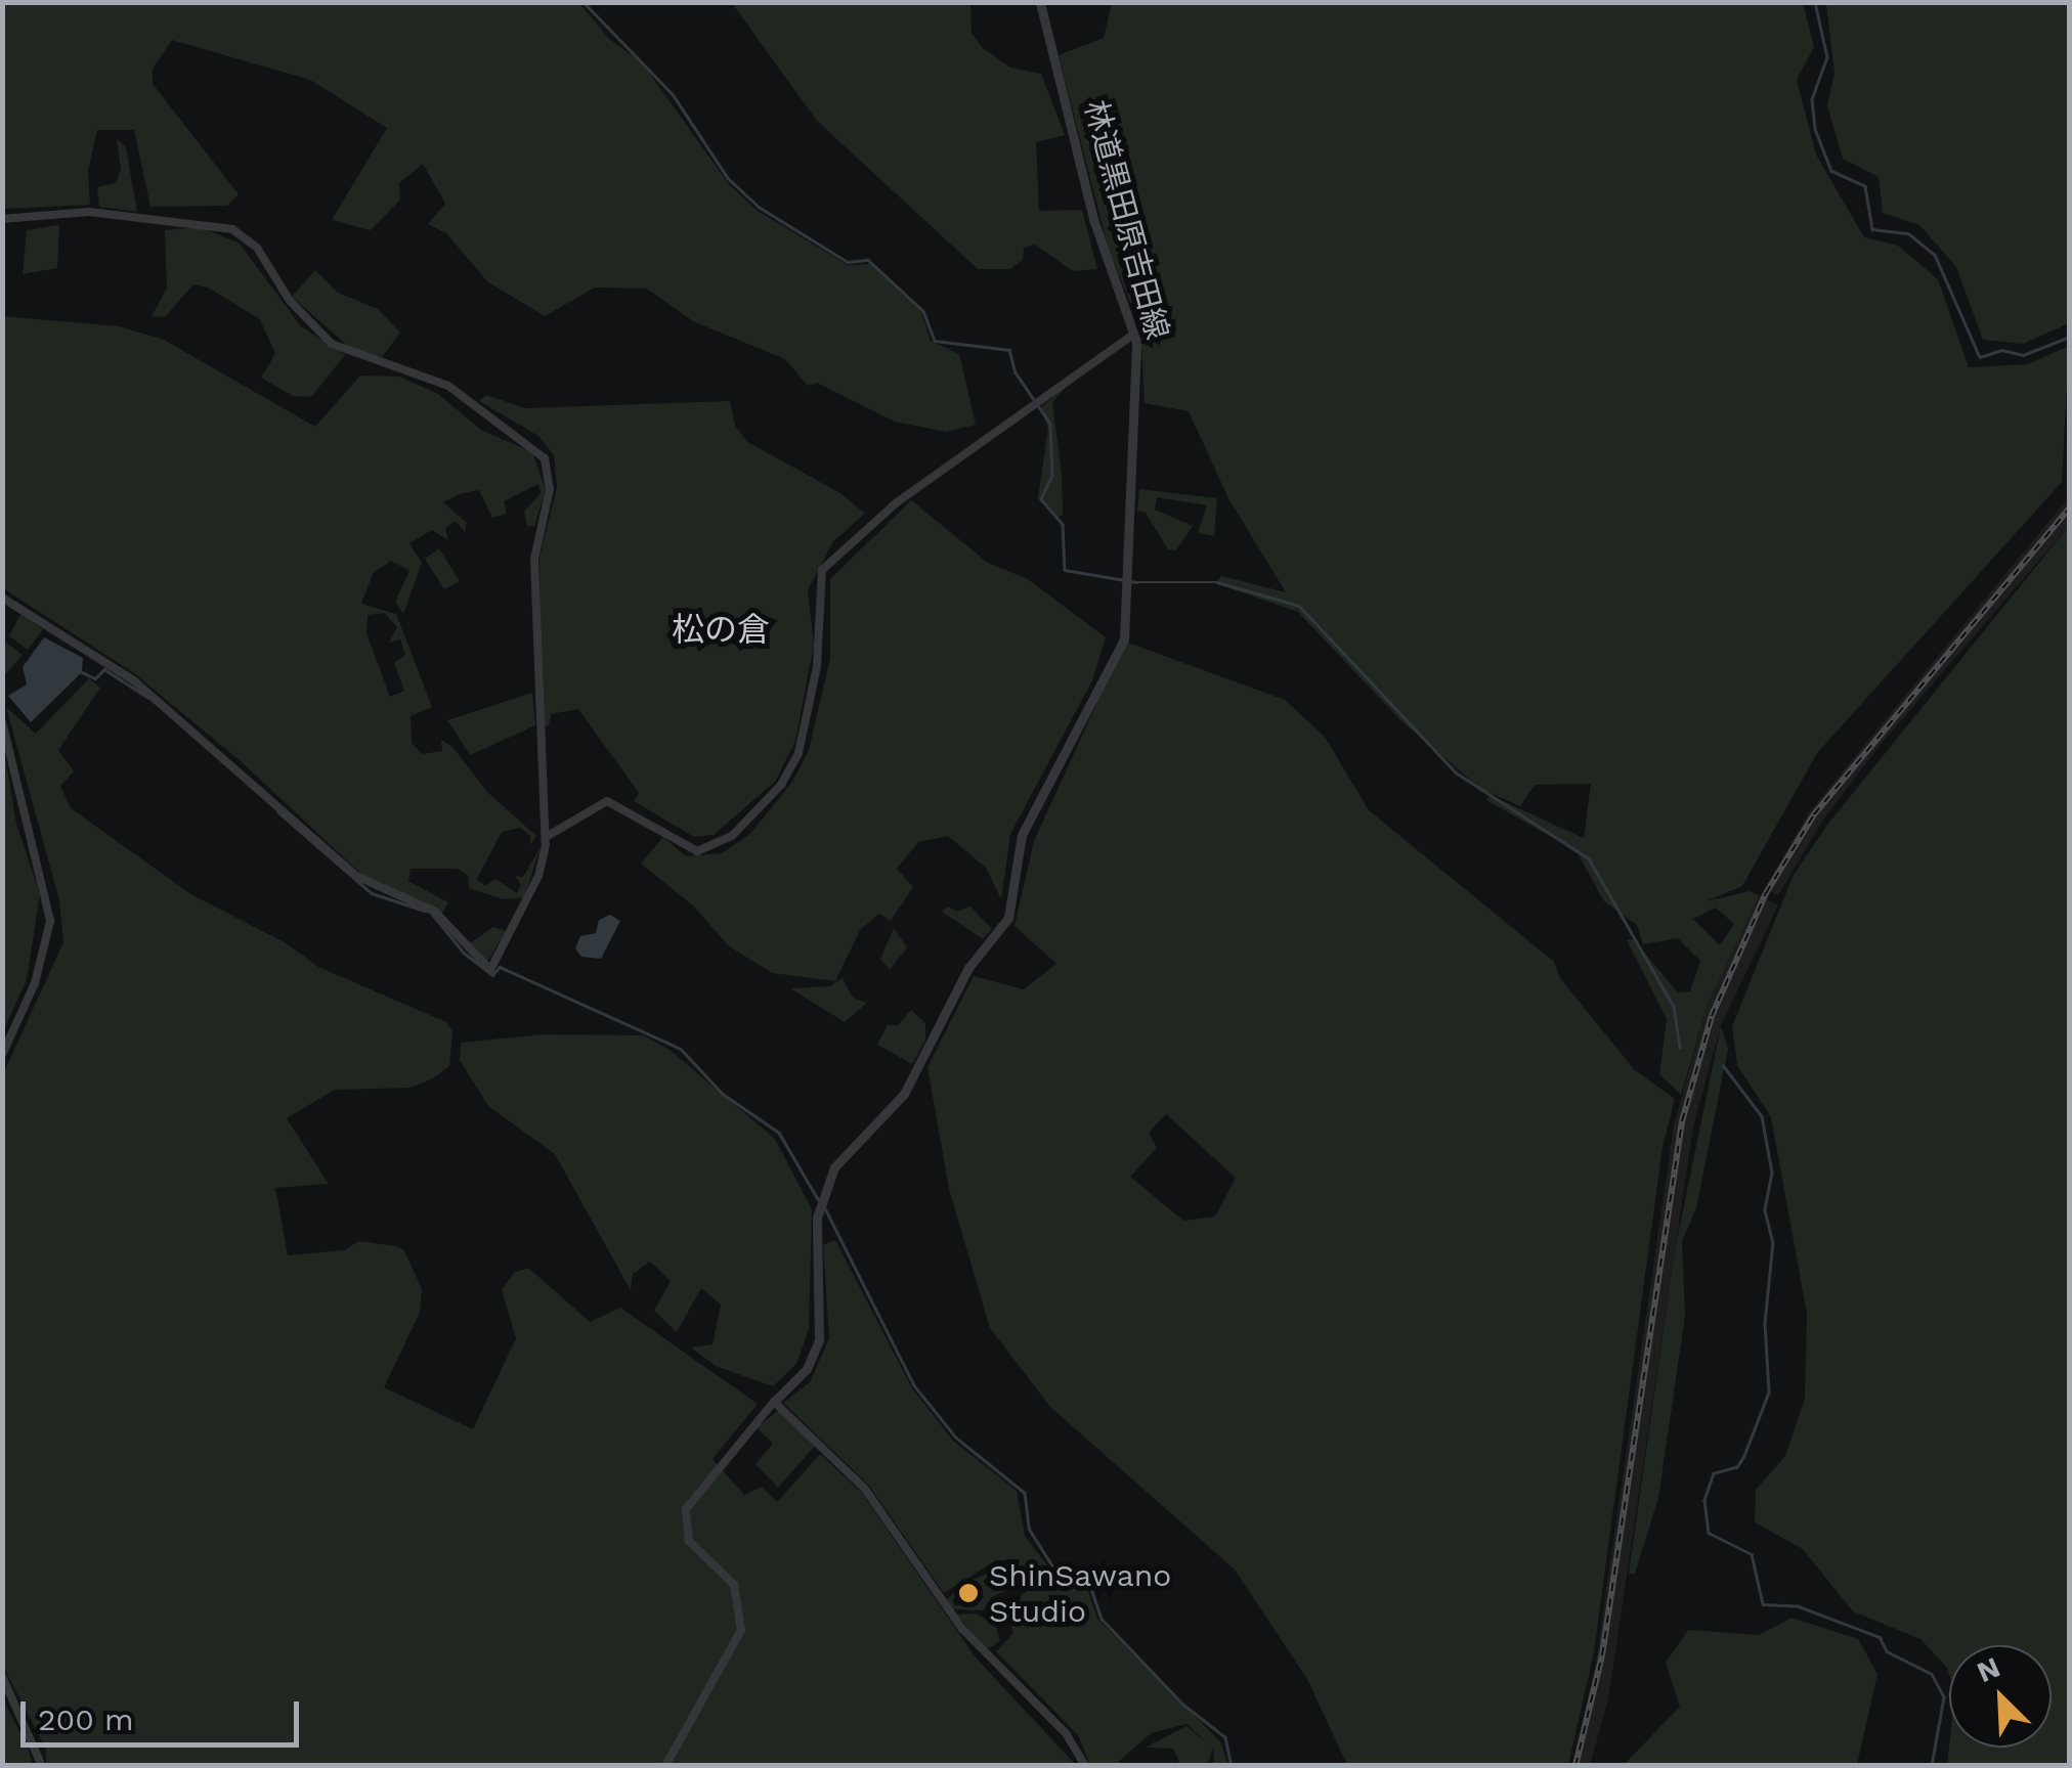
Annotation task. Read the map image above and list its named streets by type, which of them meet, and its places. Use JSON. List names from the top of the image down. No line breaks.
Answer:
{"streets":{"street":["林道黒田原吉田線"]},"districts":["松の倉"],"places":["ShinSawano Studio"],"scale_bar":"200 m","north":"top left"}
